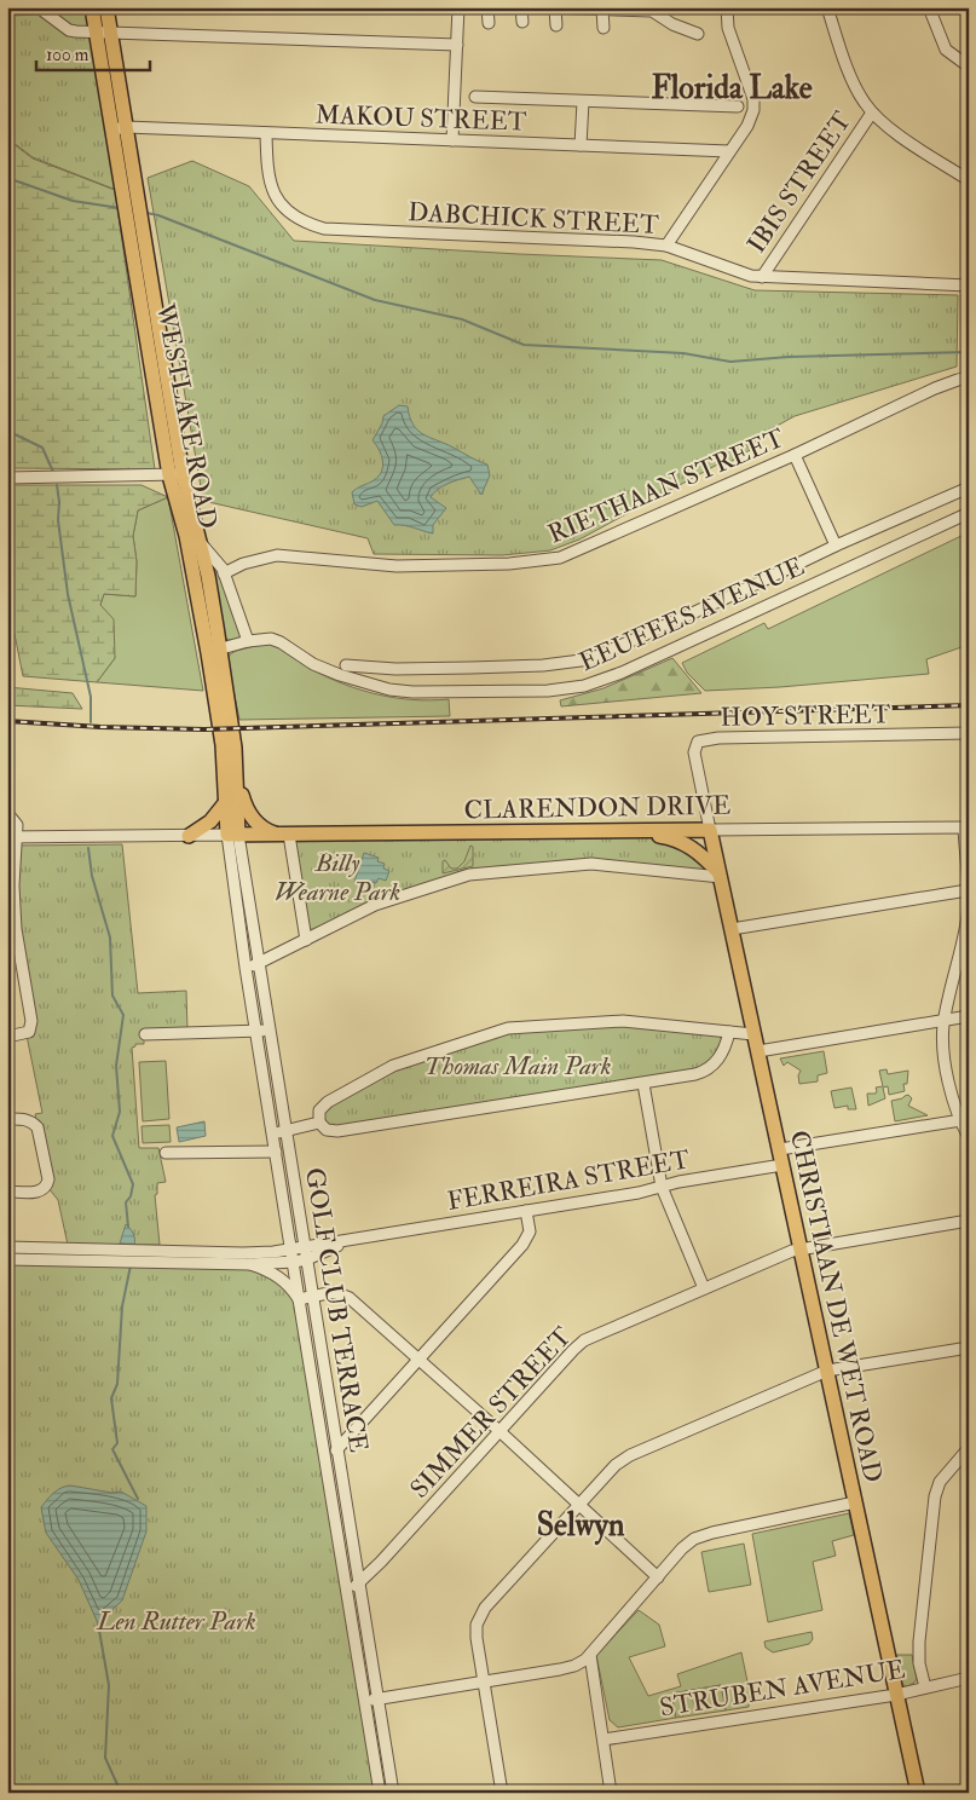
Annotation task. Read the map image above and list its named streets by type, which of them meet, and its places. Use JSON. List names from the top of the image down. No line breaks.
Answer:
{"streets":{"main road":["WESTLAKE ROAD","CLARENDON DRIVE","CHRISTIAAN DE WET ROAD"],"street":["MAKOU STREET","IBIS STREET","DABCHICK STREET","RIETHAAN STREET","EEUFEES AVENUE","HOY STREET","FERREIRA STREET","GOLF CLUB TERRACE","SIMMER STREET","STRUBEN AVENUE"]},"crossings":[["MAKOU STREET","DABCHICK STREET"],["MAKOU STREET","WESTLAKE ROAD"],["IBIS STREET","DABCHICK STREET"],["WESTLAKE ROAD","EEUFEES AVENUE"],["WESTLAKE ROAD","CLARENDON DRIVE"],["WESTLAKE ROAD","GOLF CLUB TERRACE"],["HOY STREET","CLARENDON DRIVE"],["HOY STREET","CHRISTIAAN DE WET ROAD"],["CLARENDON DRIVE","CHRISTIAAN DE WET ROAD"],["CLARENDON DRIVE","GOLF CLUB TERRACE"],["FERREIRA STREET","CHRISTIAAN DE WET ROAD"],["FERREIRA STREET","GOLF CLUB TERRACE"],["CHRISTIAAN DE WET ROAD","SIMMER STREET"],["CHRISTIAAN DE WET ROAD","STRUBEN AVENUE"],["GOLF CLUB TERRACE","SIMMER STREET"]],"districts":["Florida Lake","Selwyn"],"parks":["Billy Wearne Park","Thomas Main Park","Len Rutter Park"],"scale_bar":"100 m"}
